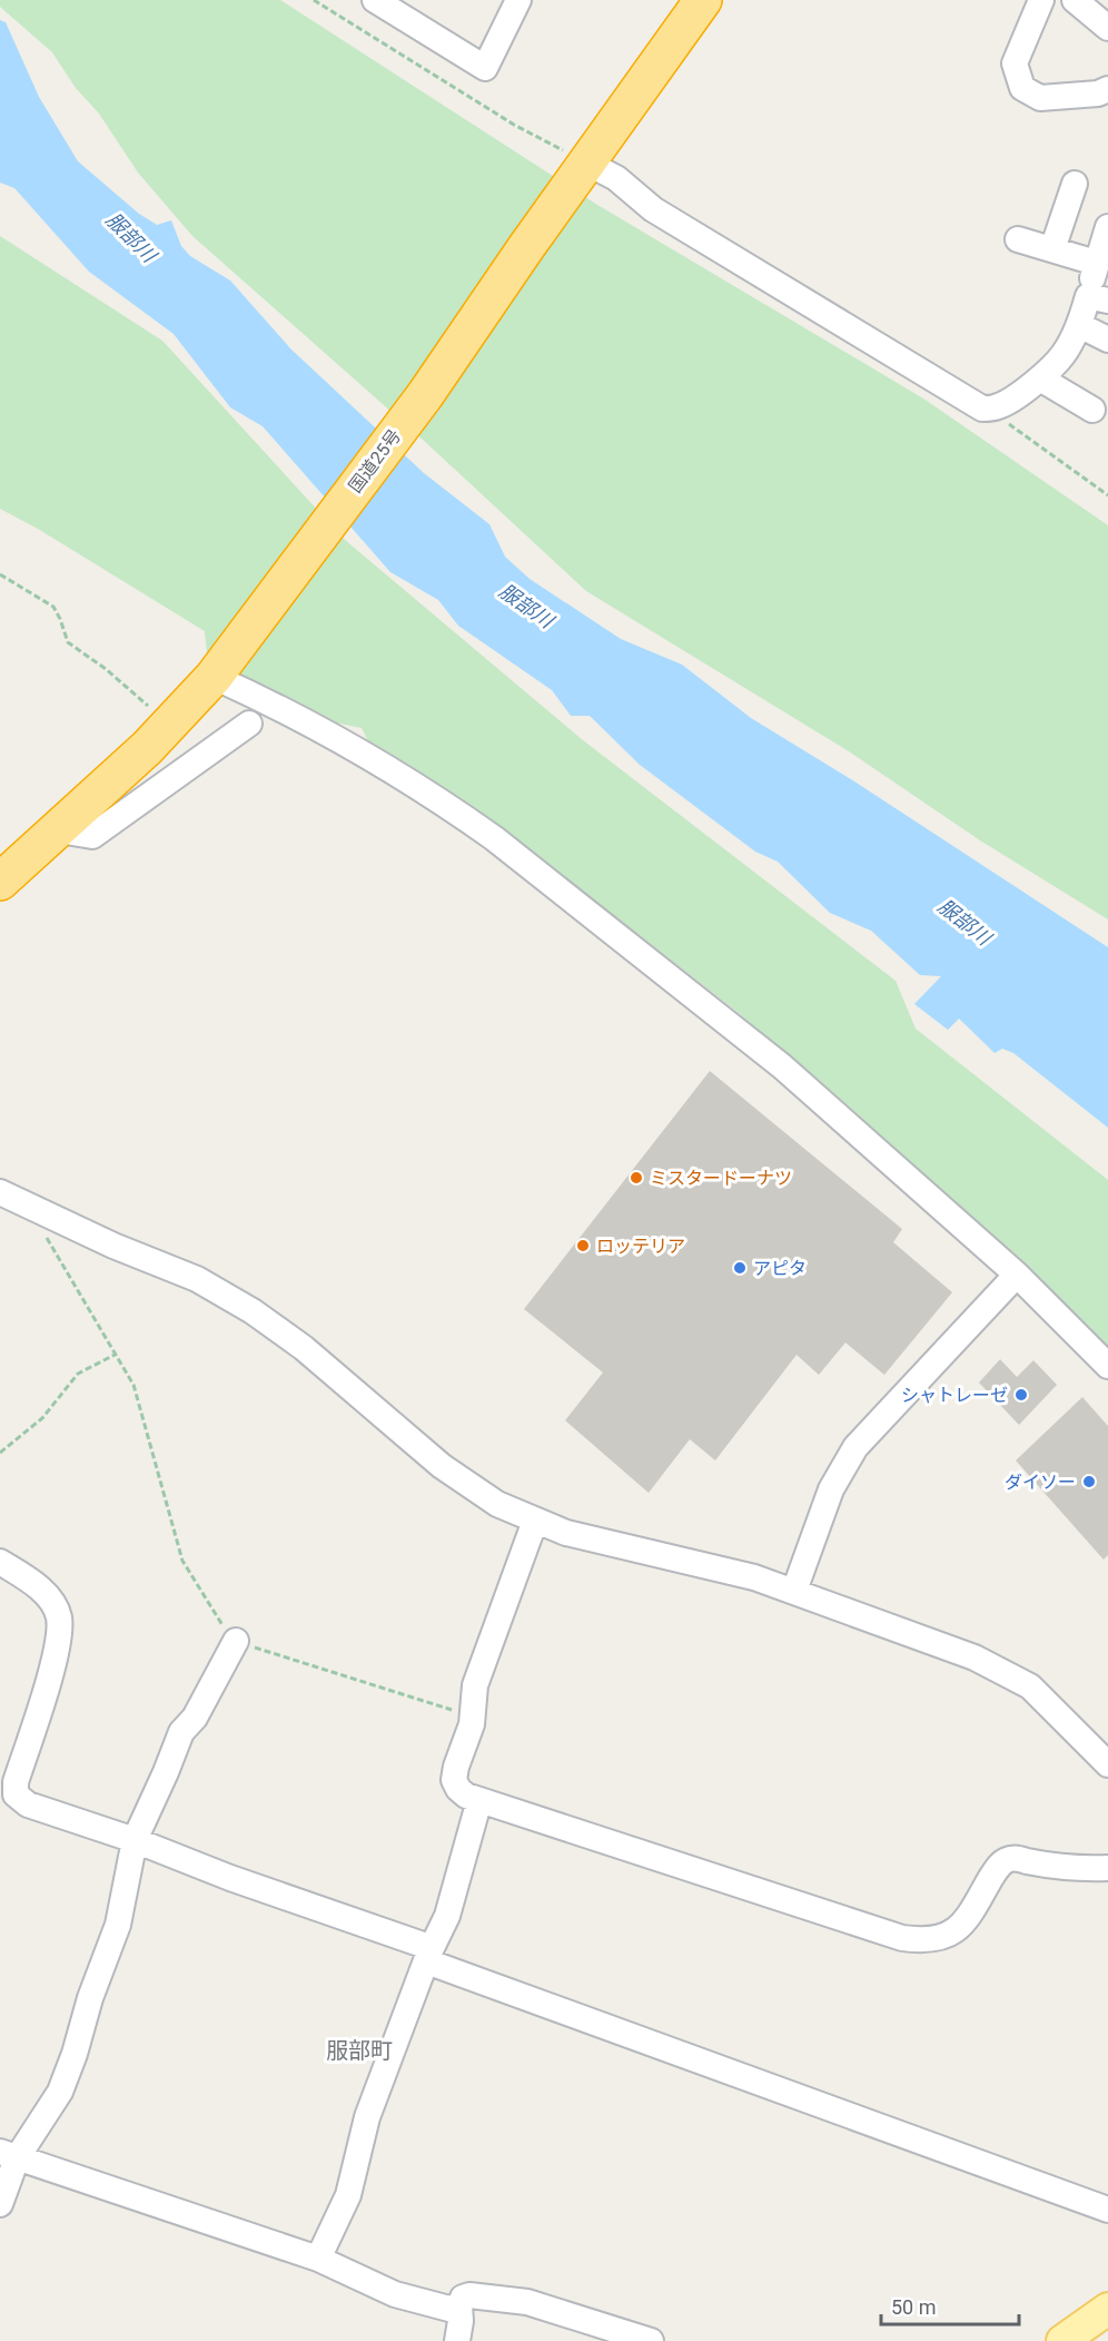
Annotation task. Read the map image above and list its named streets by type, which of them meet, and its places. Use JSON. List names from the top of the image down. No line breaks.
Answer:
{"streets":{"highway":["国道25号"]},"districts":["服部町"],"water":["服部川"],"places":["ミスタードーナツ","ロッテリア","アピタ","シャトレーゼ","ダイソー"],"scale_bar":"50 m"}
